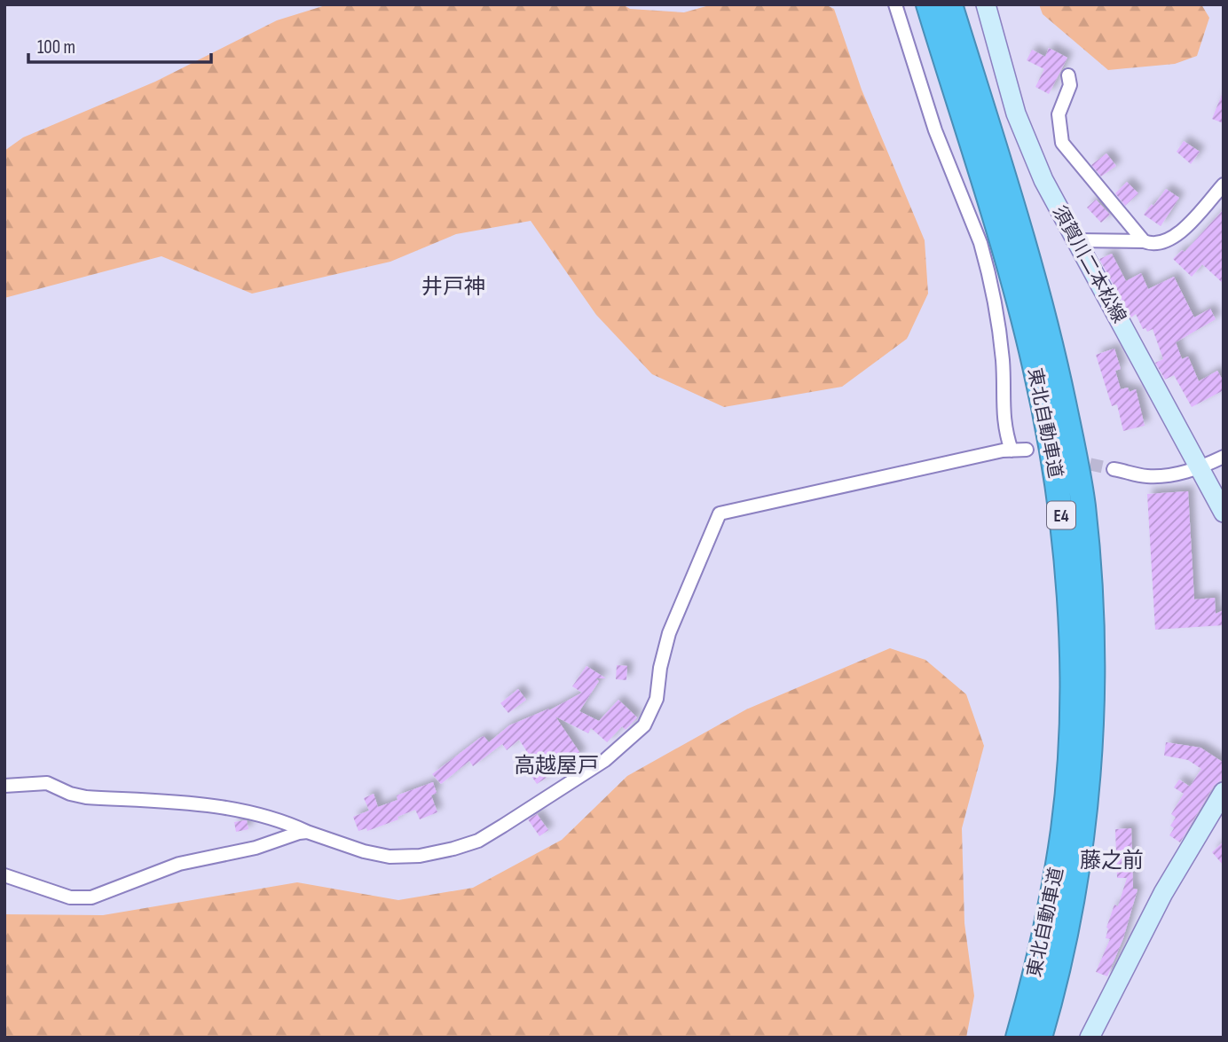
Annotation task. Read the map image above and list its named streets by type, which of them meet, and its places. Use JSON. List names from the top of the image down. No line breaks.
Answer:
{"streets":{"highway":["東北自動車道","E4"],"main road":["須賀川二本松線"]},"districts":["井戸神","高越屋戸","藤之前"],"scale_bar":"100 m"}
